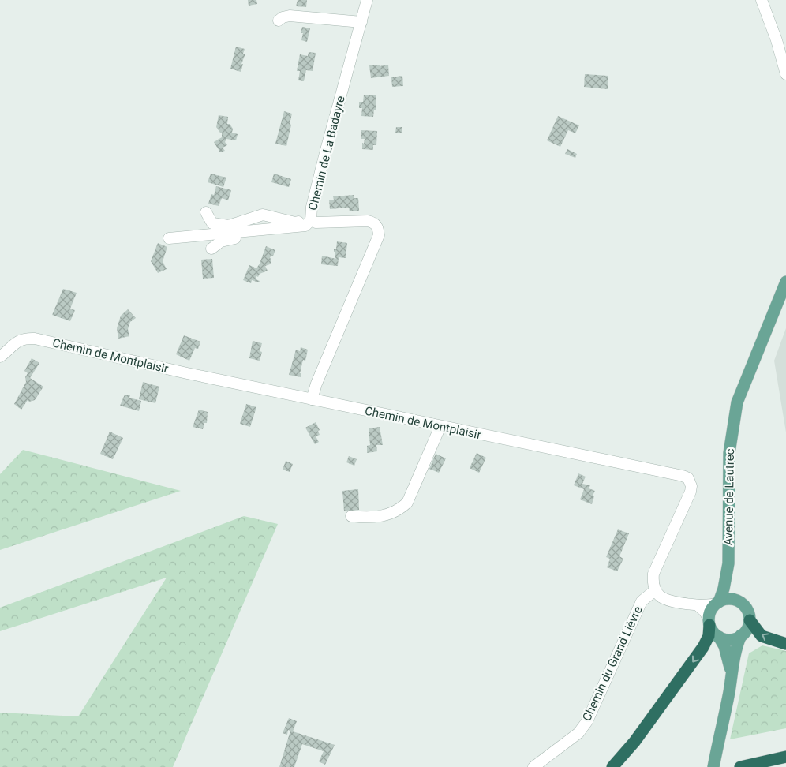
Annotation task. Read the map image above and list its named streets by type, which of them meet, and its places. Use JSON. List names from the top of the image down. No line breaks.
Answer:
{"streets":{"main road":["Avenue de Lautrec"],"street":["Chemin de La Badayre","Chemin de Montplaisir","Chemin du Grand Lièvre"]},"crossings":[["Chemin de La Badayre","Chemin de Montplaisir"],["Chemin de Montplaisir","Chemin du Grand Lièvre"]]}
